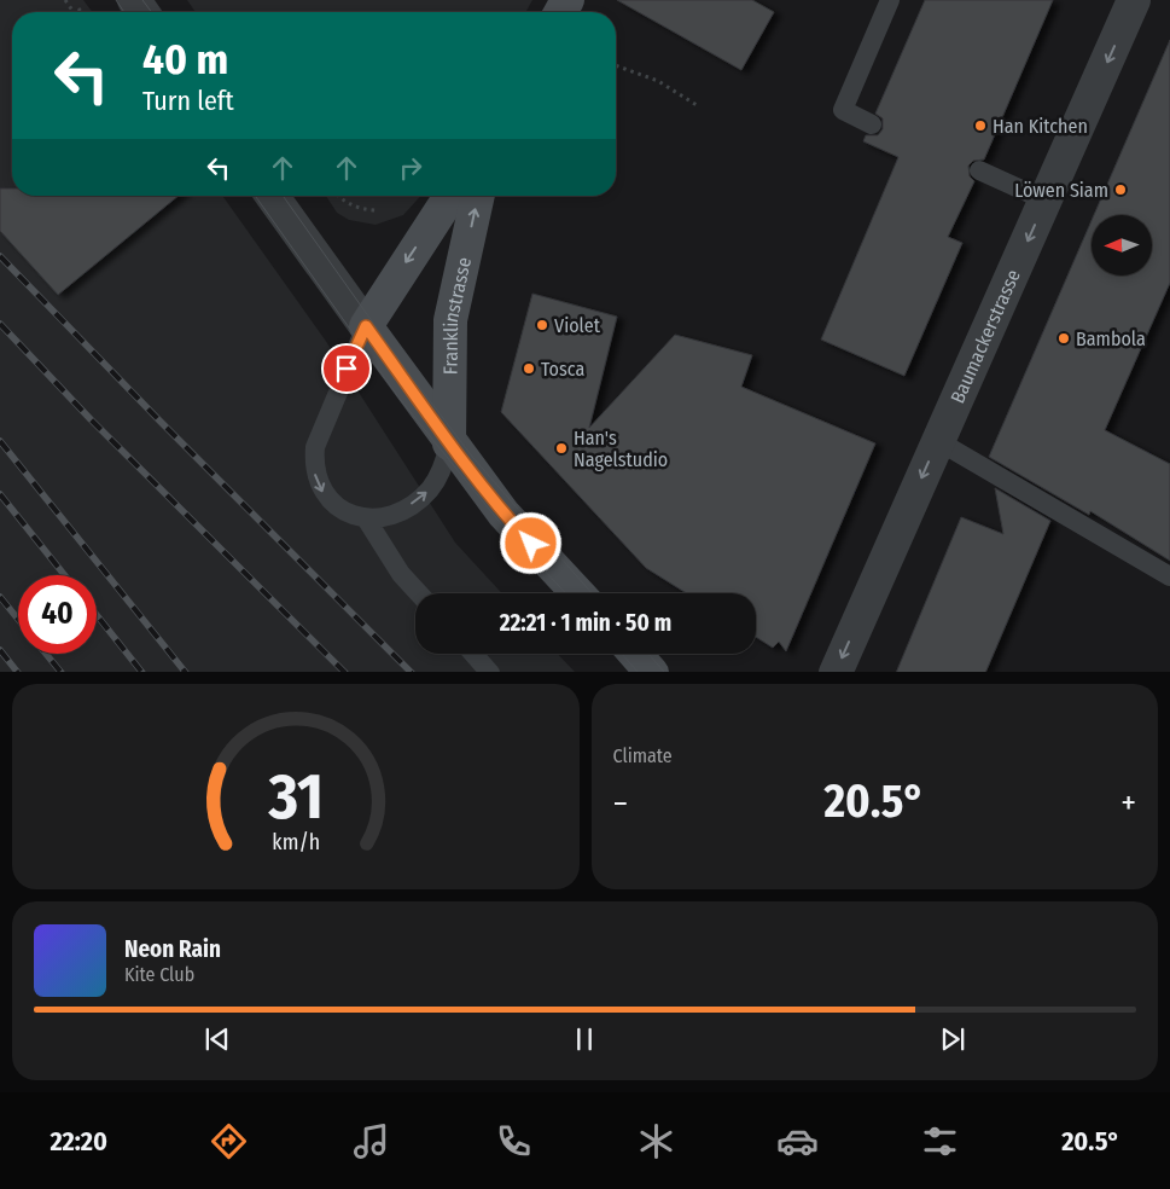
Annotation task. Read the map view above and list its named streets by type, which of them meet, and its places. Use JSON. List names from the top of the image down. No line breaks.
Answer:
{"streets":{"street":["Franklinstrasse","Baumackerstrasse"]},"one_way":["Franklinstrasse","Baumackerstrasse"],"places":["Han Kitchen","Löwen Siam","Violet","Bambola","Tosca","Han's Nagelstudio"],"north":"left","page":{"turn":["40 m","Turn left"],"limit":"40","trip":"22:21 · 1 min · 50 m","tile":"Climate","heat":["−","20.5°","+"],"song":["Neon Rain","Kite Club"],"tabs":["22:20","20.5°"],"gauge":["31","km/h"]}}
